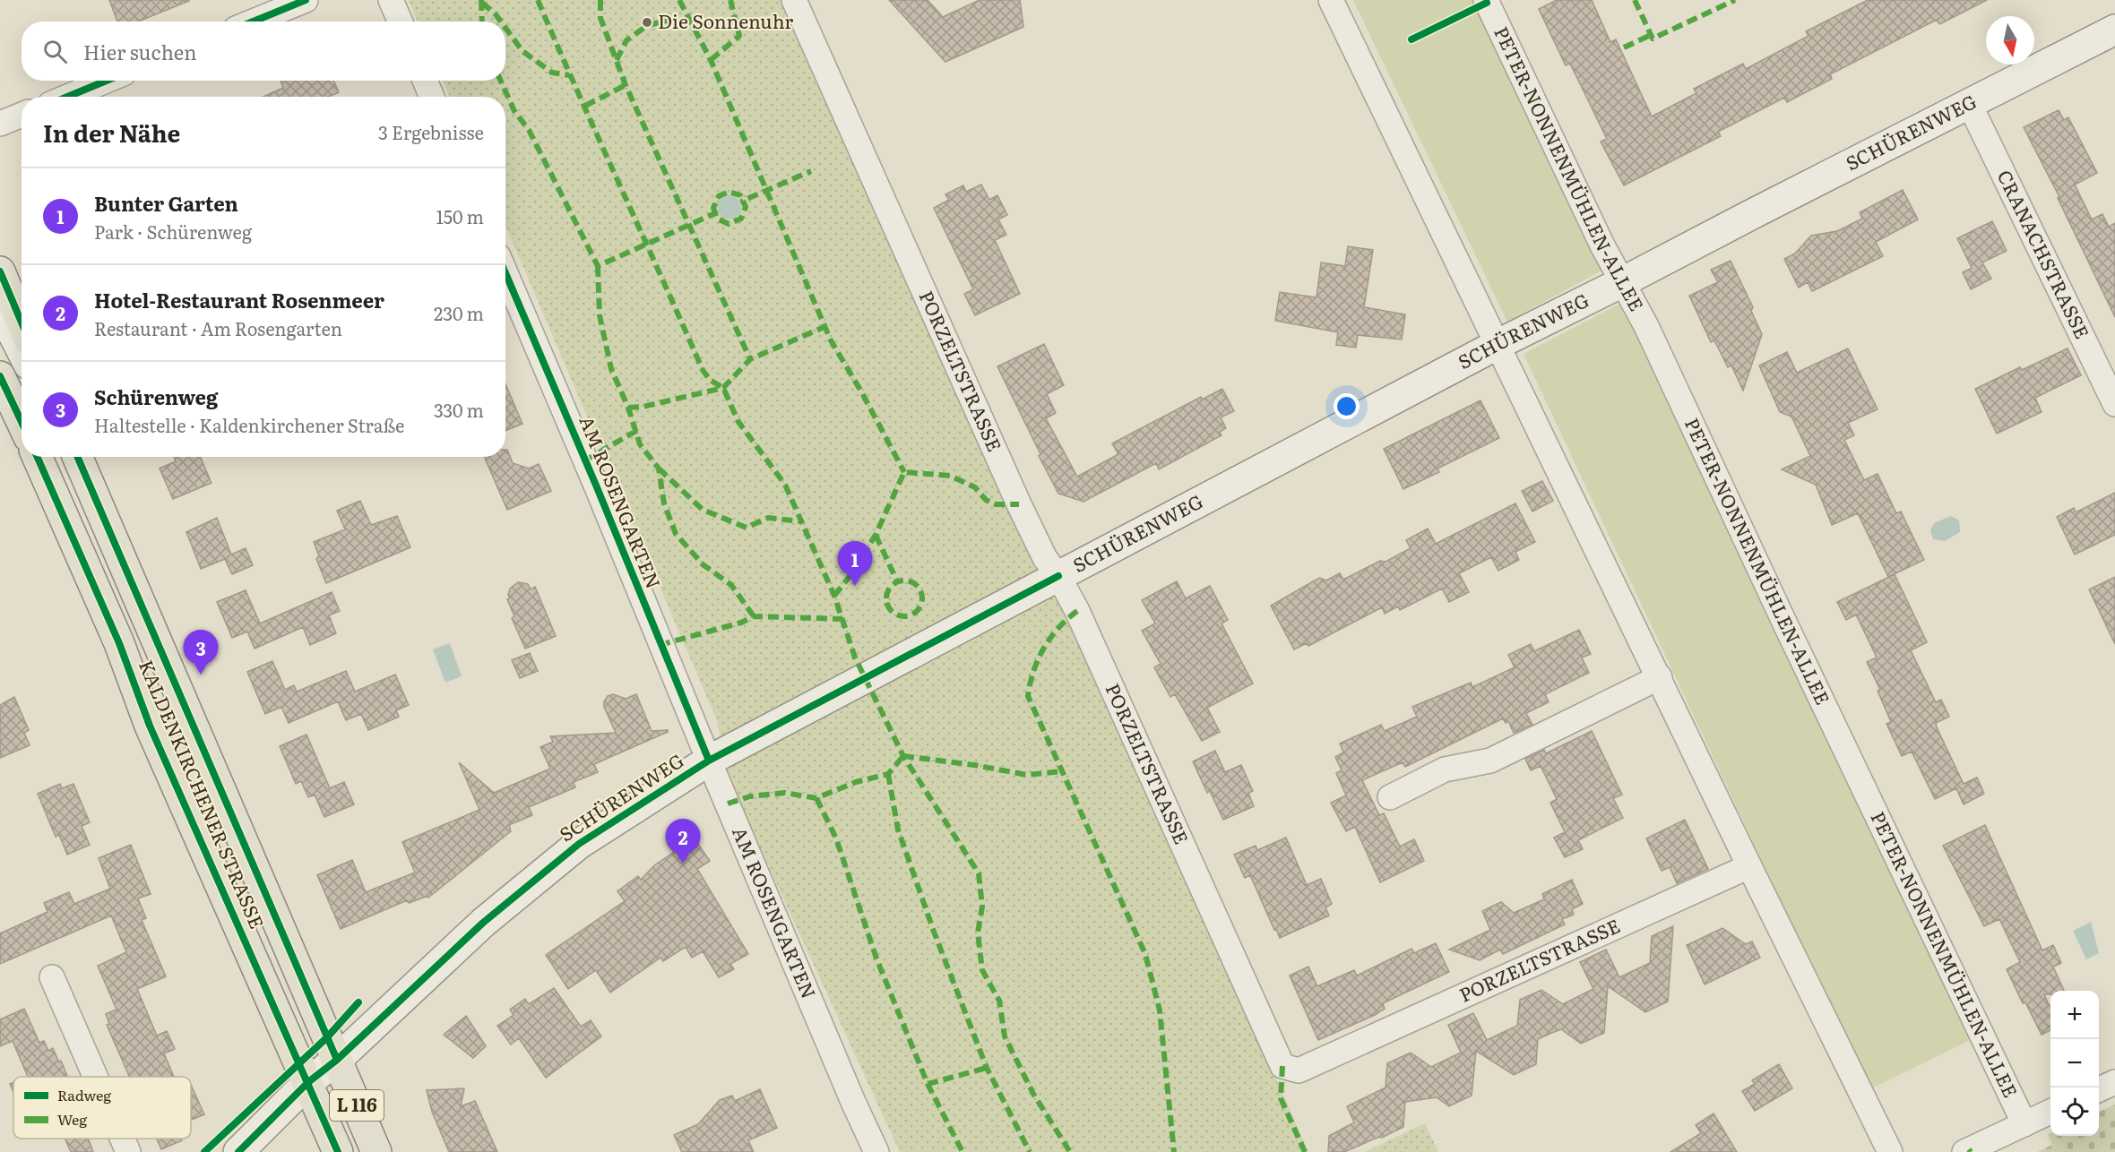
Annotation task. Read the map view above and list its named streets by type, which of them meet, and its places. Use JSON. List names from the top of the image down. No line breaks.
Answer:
{"streets":{"main road":["SCHÜRENWEG","KALDENKIRCHENER STRASSE","L 116"],"street":["PETER-NONNENMÜHLEN-ALLEE","CRANACHSTRASSE","PORZELTSTRASSE","AM ROSENGARTEN"]},"crossings":[["SCHÜRENWEG","PETER-NONNENMÜHLEN-ALLEE"],["SCHÜRENWEG","CRANACHSTRASSE"],["SCHÜRENWEG","PORZELTSTRASSE"],["SCHÜRENWEG","AM ROSENGARTEN"],["SCHÜRENWEG","KALDENKIRCHENER STRASSE"]],"places":["Die Sonnenuhr"],"legend":["Radweg","Weg"],"north":"bottom","page":{"search":"Hier suchen","heading":["In der Nähe","3 Ergebnisse"],"list":[{"mark":"1","name":"Bunter Garten","note":"Park · Schürenweg","value":"150 m"},{"mark":"2","name":"Hotel-Restaurant Rosenmeer","note":"Restaurant · Am Rosengarten","value":"230 m"},{"mark":"3","name":"Schürenweg","note":"Haltestelle · Kaldenkirchener Straße","value":"330 m"}],"pins":["1","3","2"],"map_buttons":["+","−"]}}
